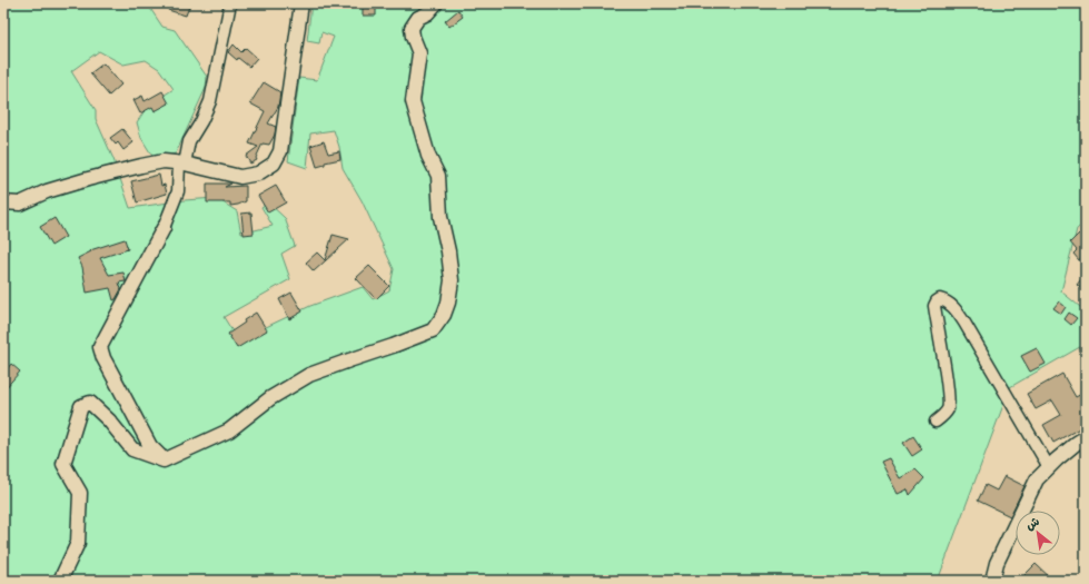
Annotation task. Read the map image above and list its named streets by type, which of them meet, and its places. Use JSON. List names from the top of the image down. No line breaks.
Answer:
{"north":"top left"}
